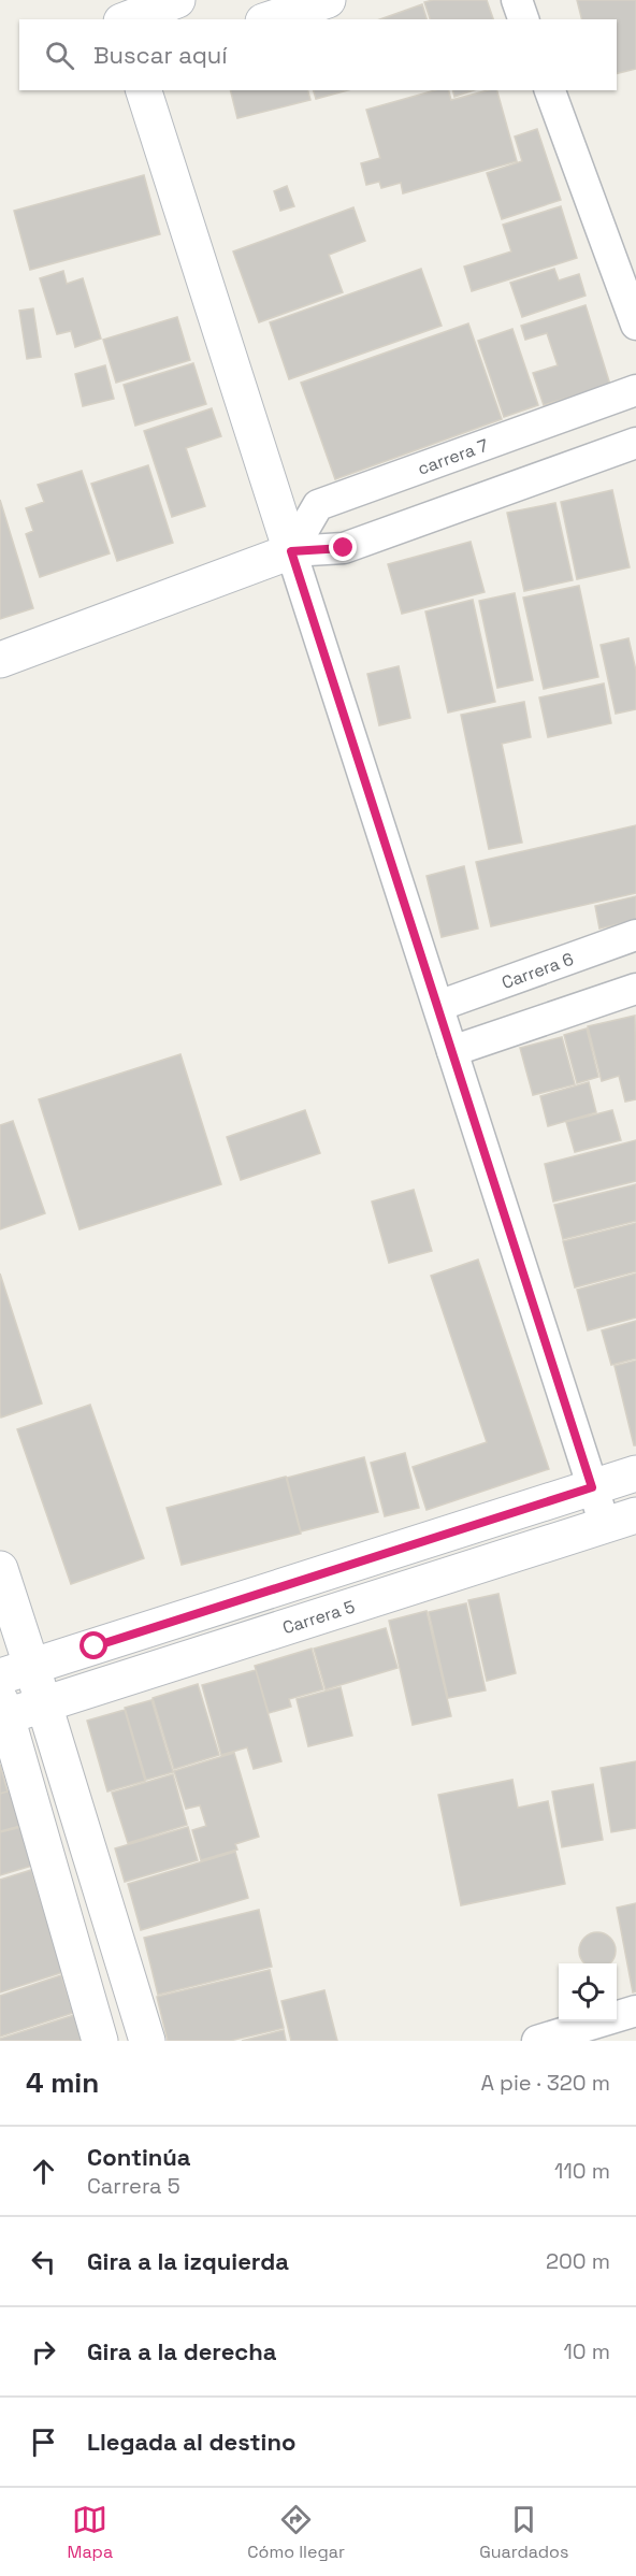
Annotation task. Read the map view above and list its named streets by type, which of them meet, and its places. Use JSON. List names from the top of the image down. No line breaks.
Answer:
{"streets":{"main road":["Carrera 5"],"street":["carrera 7","Carrera 6"]},"page":{"search":"Buscar aquí","heading":["4 min","A pie · 320 m"],"list":[["Continúa","Carrera 5","110 m"],["Gira a la izquierda","200 m"],["Gira a la derecha","10 m"],"Llegada al destino"],"nav":["Mapa","Cómo llegar","Guardados"]}}
